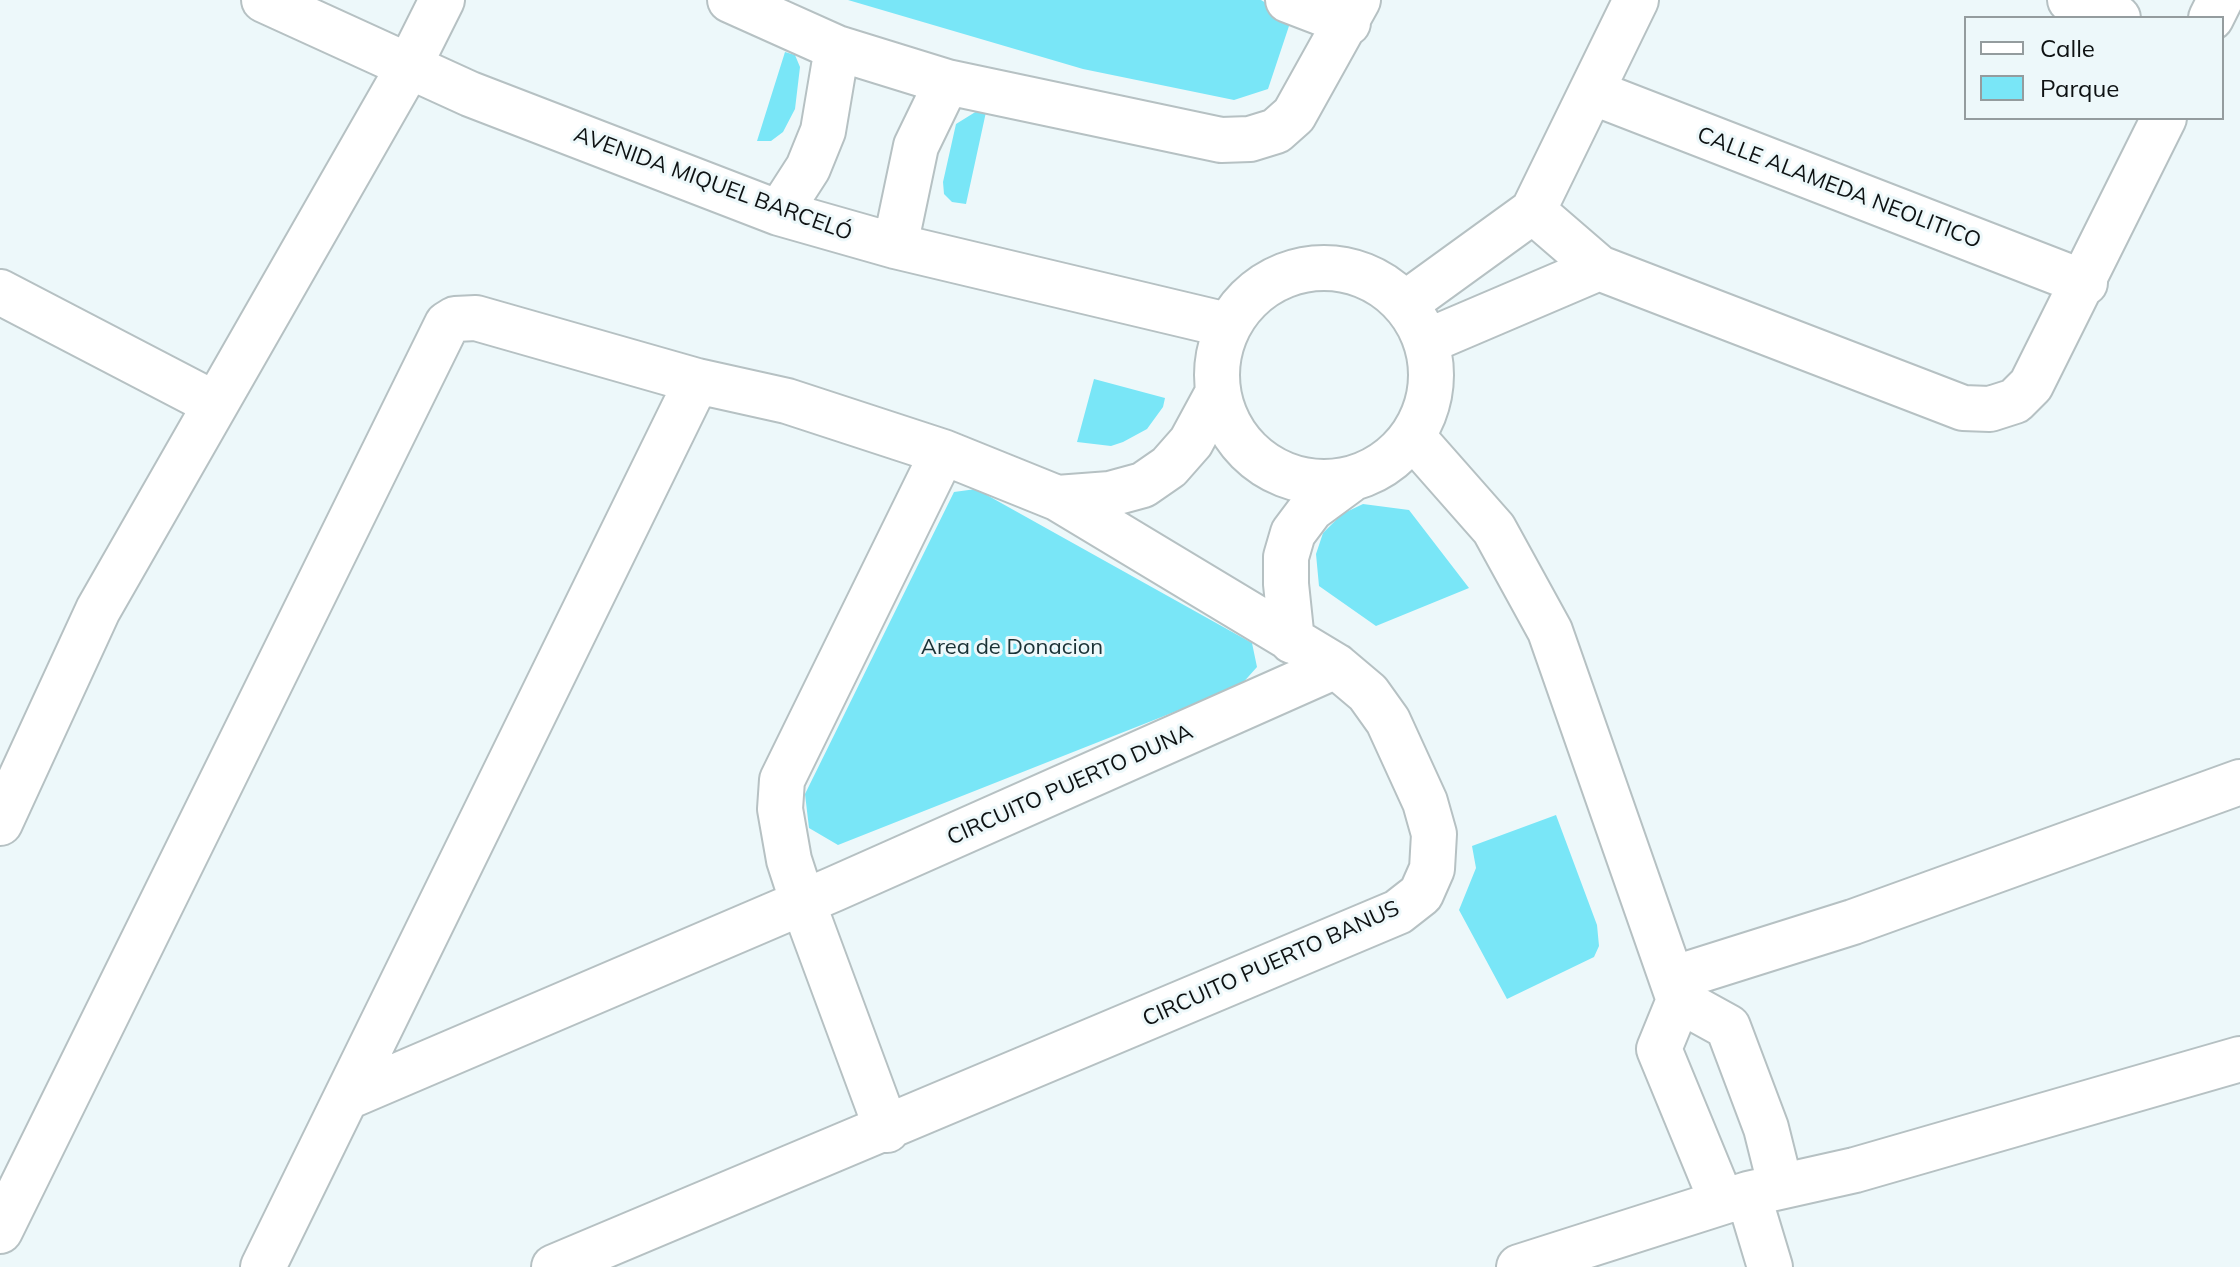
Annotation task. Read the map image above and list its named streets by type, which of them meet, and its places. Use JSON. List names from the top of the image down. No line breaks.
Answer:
{"streets":{"street":["AVENIDA MIQUEL BARCELÓ","CALLE ALAMEDA NEOLITICO","CIRCUITO PUERTO DUNA","CIRCUITO PUERTO BANUS"]},"crossings":[["CIRCUITO PUERTO DUNA","CIRCUITO PUERTO BANUS"]],"parks":["Area de Donacion"],"legend":["Calle","Parque"]}
